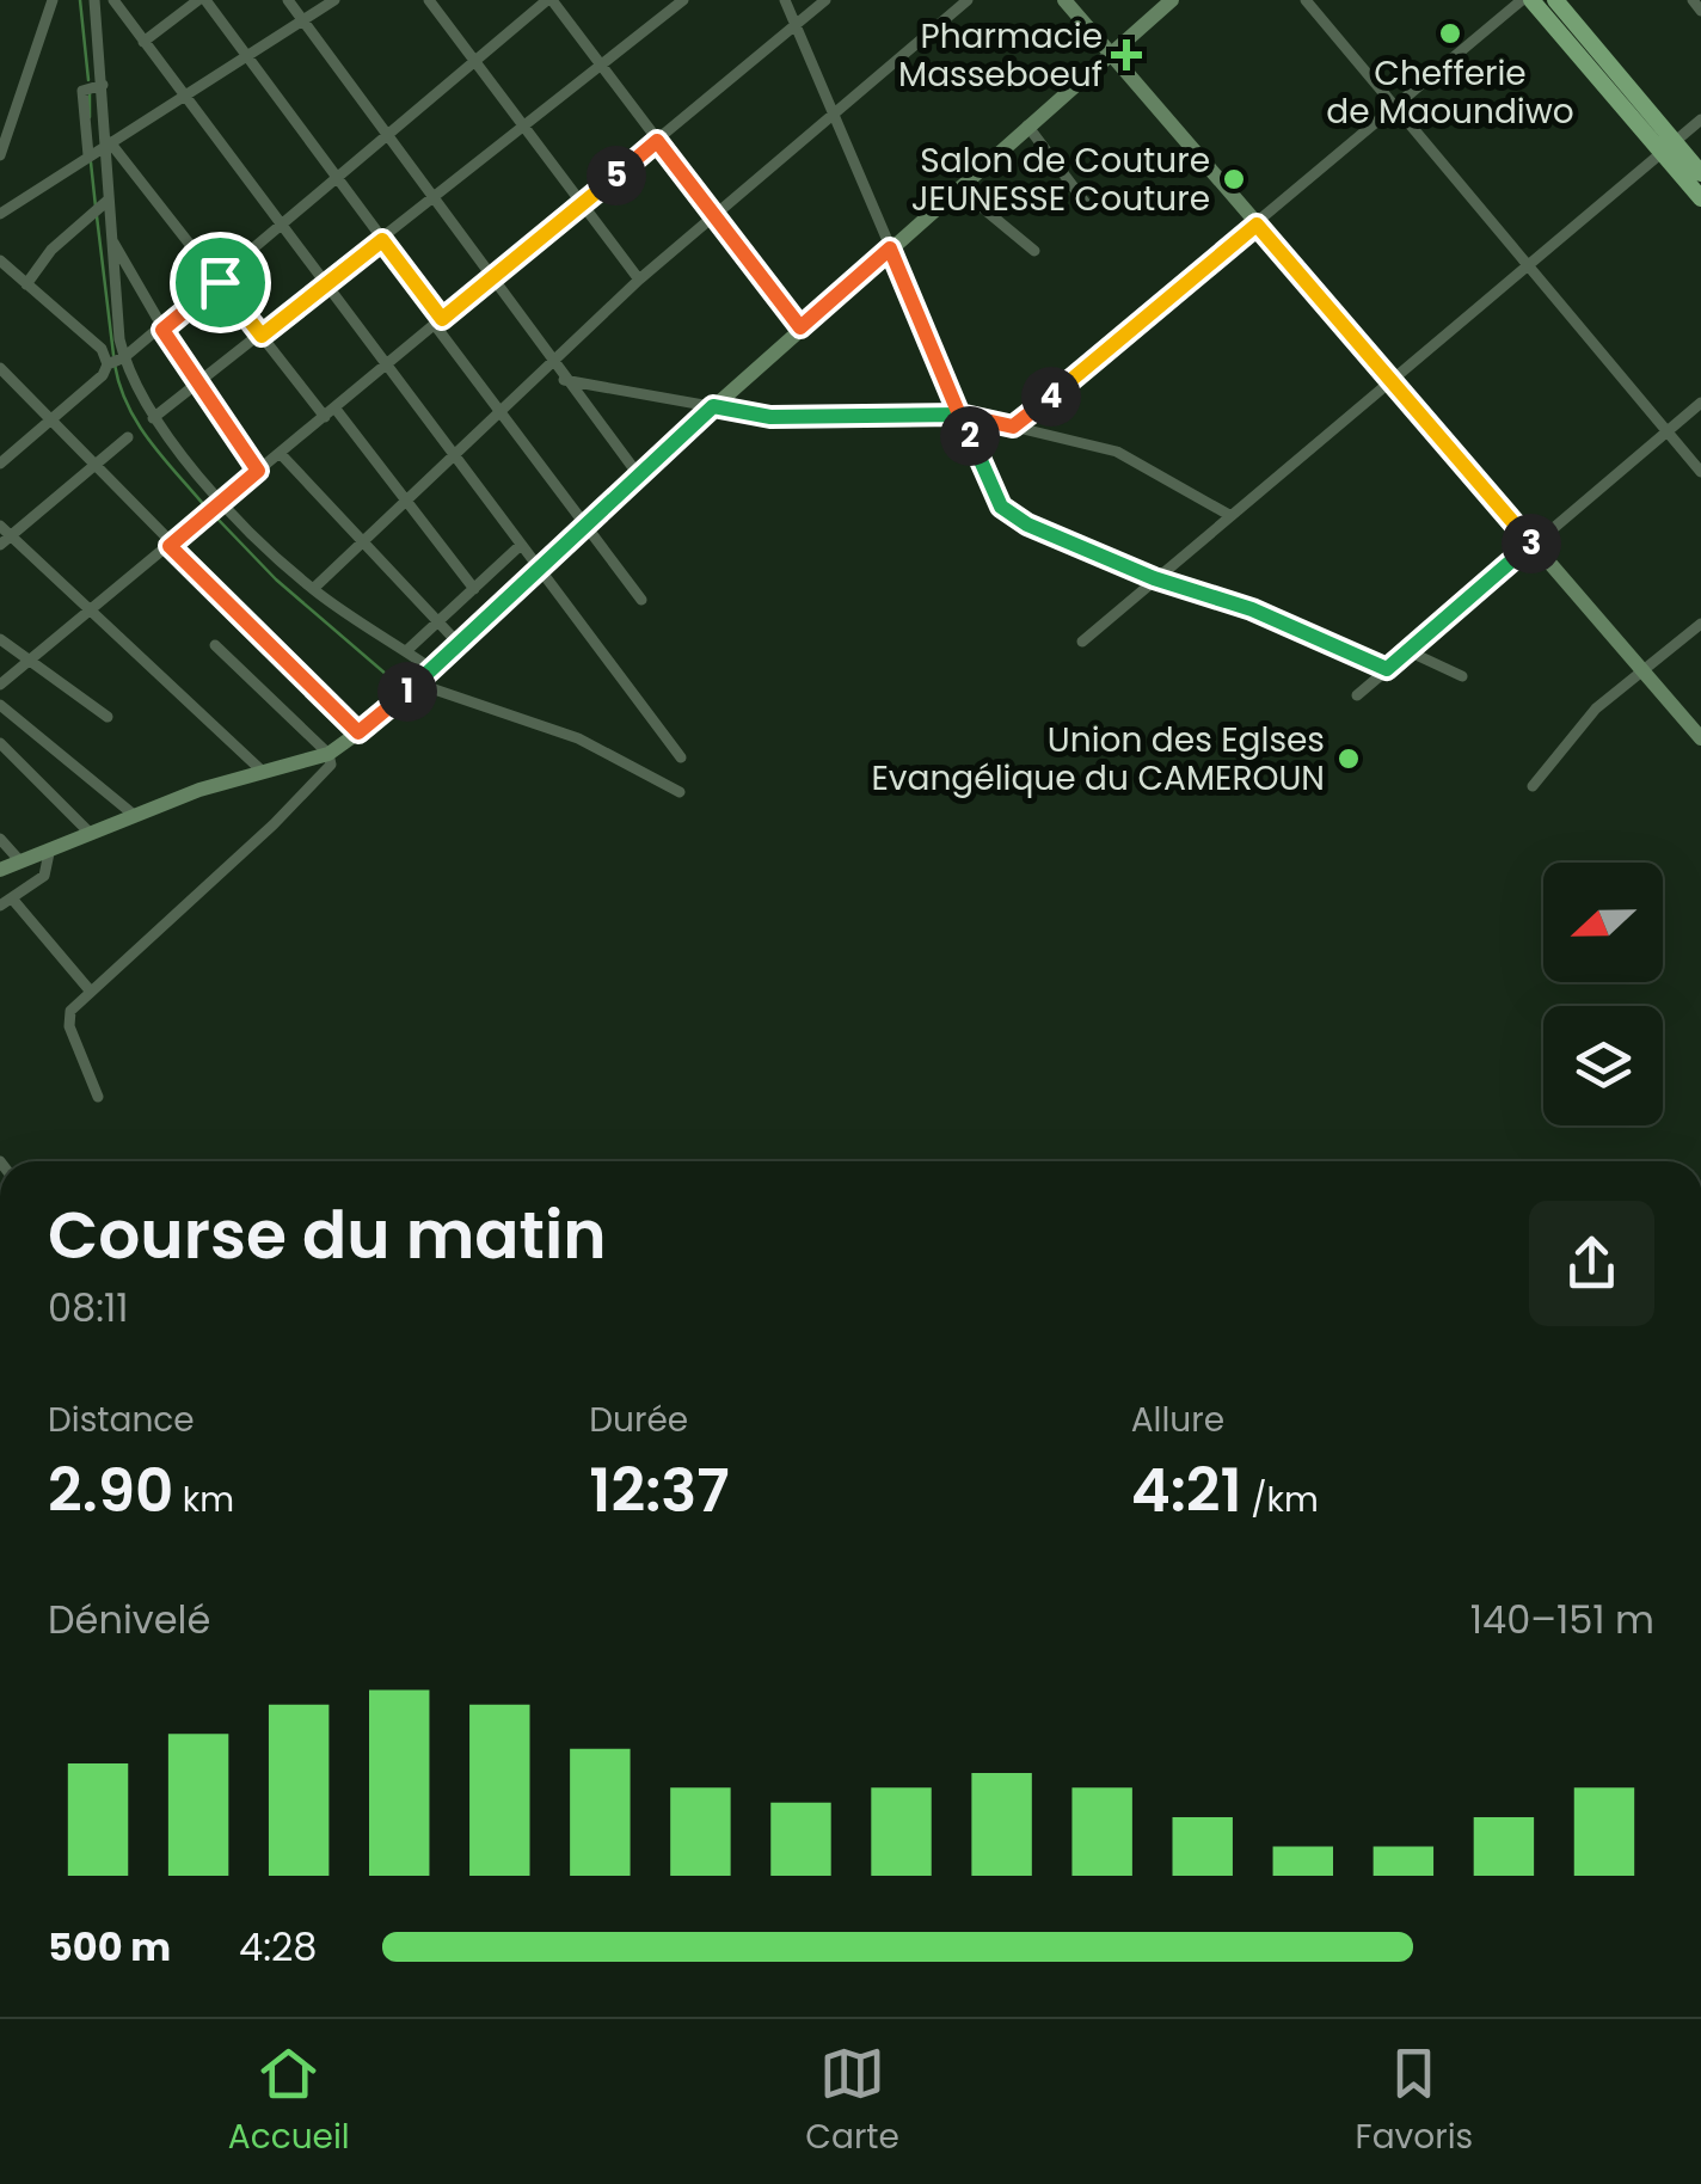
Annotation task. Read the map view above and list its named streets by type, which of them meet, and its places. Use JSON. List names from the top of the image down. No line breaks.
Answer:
{"places":{"other":["Chefferie de Maoundiwo","Salon de Couture JEUNESSE Couture","Union des Eglses Evangélique du CAMEROUN"],"health":["Pharmacie Masseboeuf"]},"north":"left","page":{"pins":["5","4","2","3","1"],"heading":["Course du matin","08:11"],"stats":[["Distance","2.90 km"],["Durée","12:37"],["Allure","4:21 /km"]],"chart":["Dénivelé","140–151 m"],"list":[{"name":"500 m","note":"4:28"}],"tabs":["Accueil","Carte","Favoris"]}}
